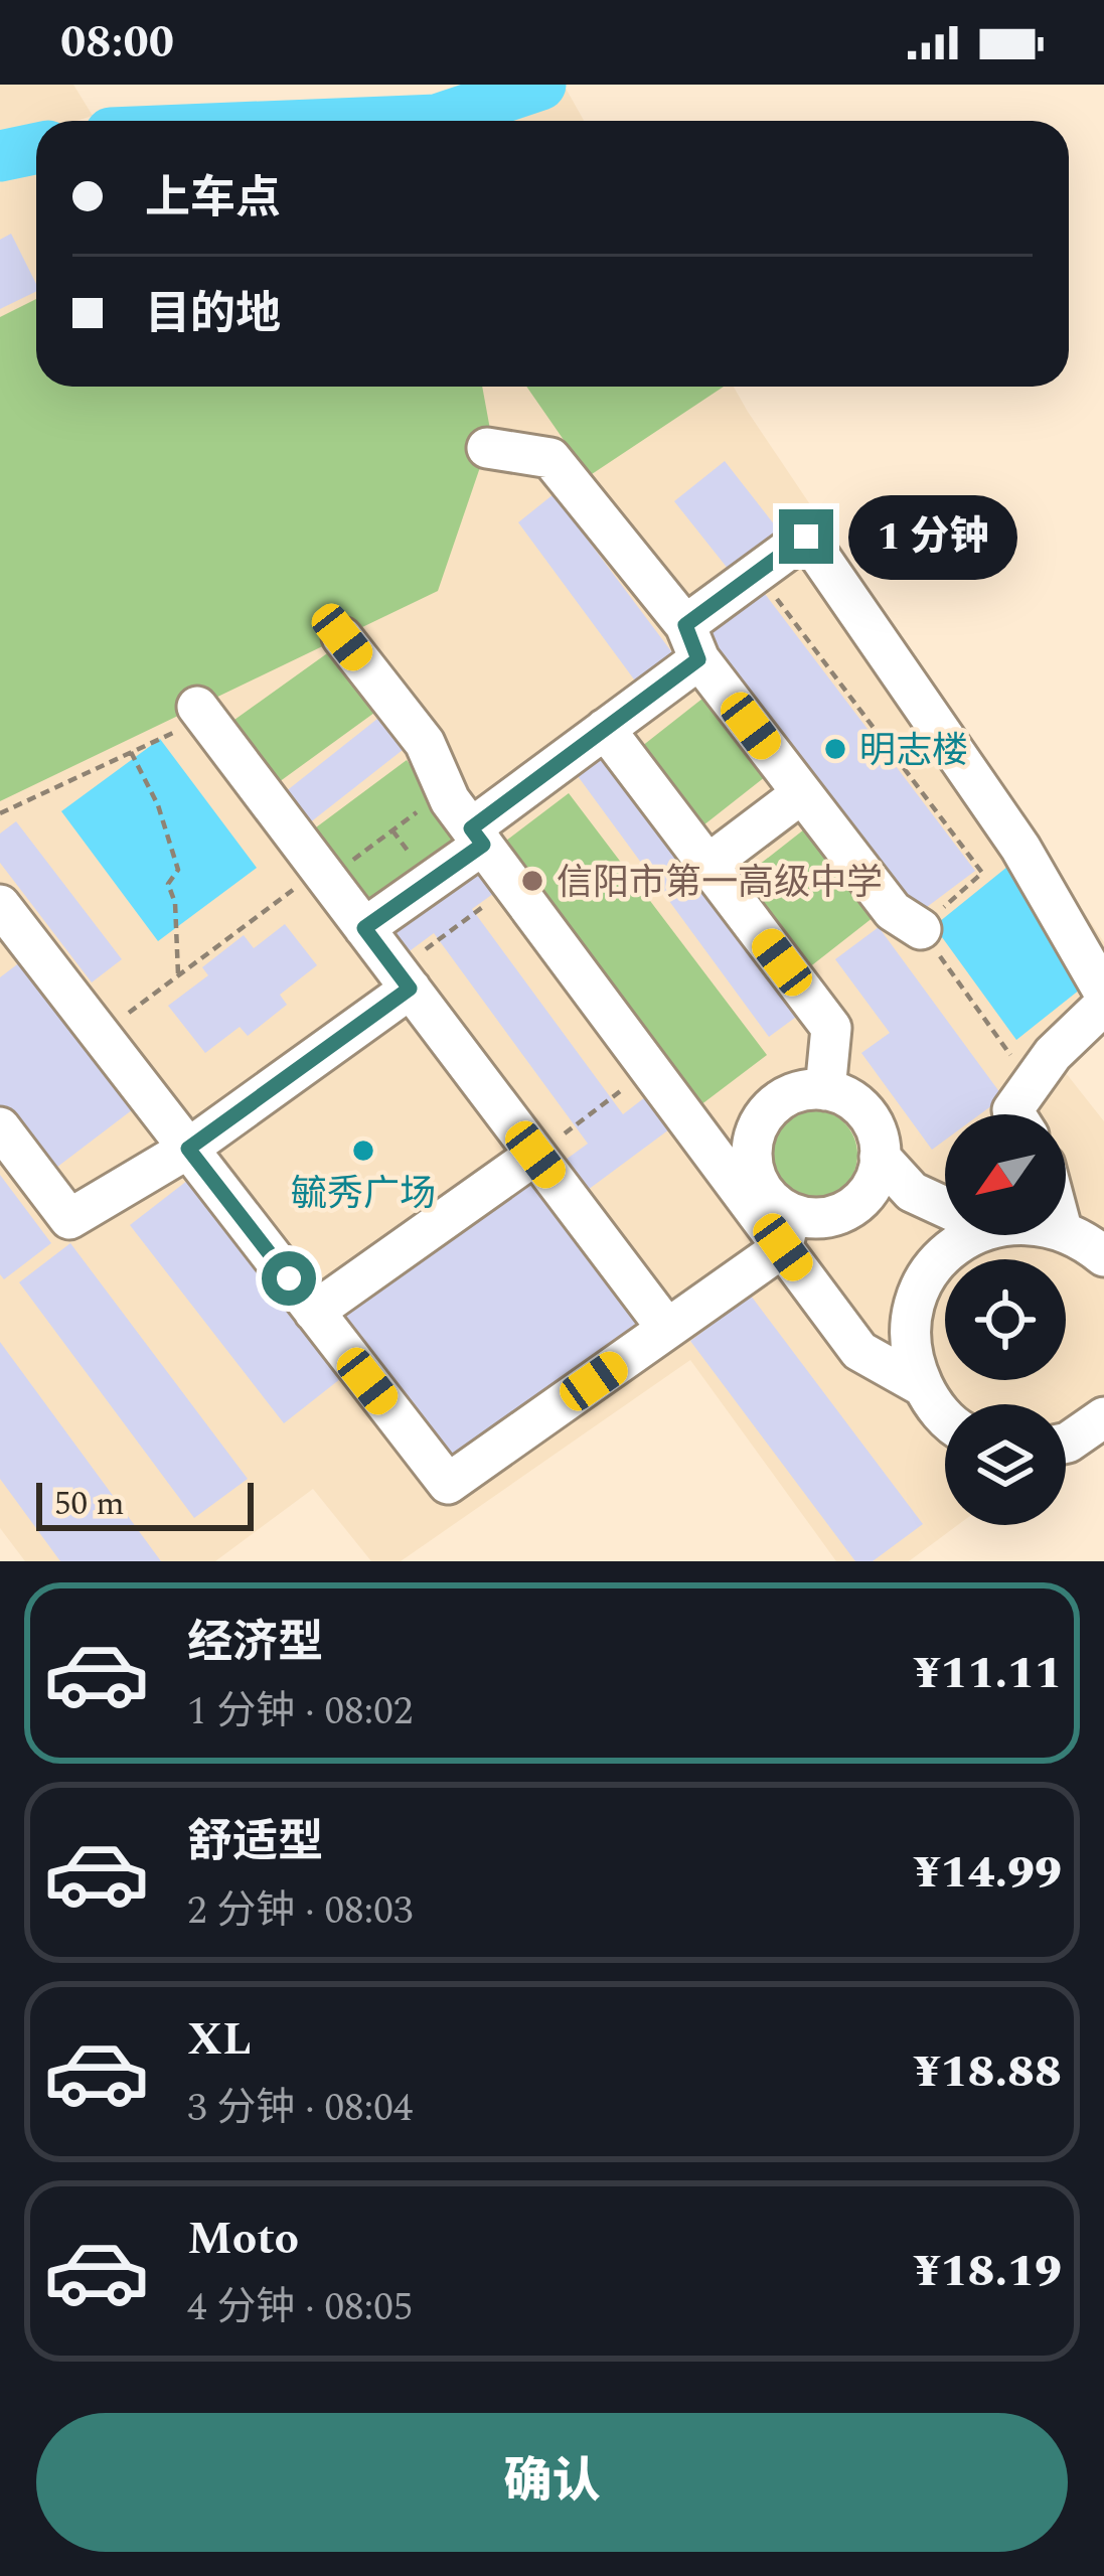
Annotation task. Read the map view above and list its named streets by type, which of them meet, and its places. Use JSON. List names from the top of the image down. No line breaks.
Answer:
{"places":["明志楼","信阳市第一高级中学","毓秀广场"],"scale_bar":"50 m","north":"bottom left","page":{"status":"08:00","banner":["上车点","目的地"],"bubble":"1 分钟","scale":"50 m","list":[{"name":"经济型","note":"1 分钟 · 08:02","value":"¥11.11"},{"name":"舒适型","note":"2 分钟 · 08:03","value":"¥14.99"},{"name":"XL","note":"3 分钟 · 08:04","value":"¥18.88"},{"name":"Moto","note":"4 分钟 · 08:05","value":"¥18.19"}],"buttons":"确认"}}
